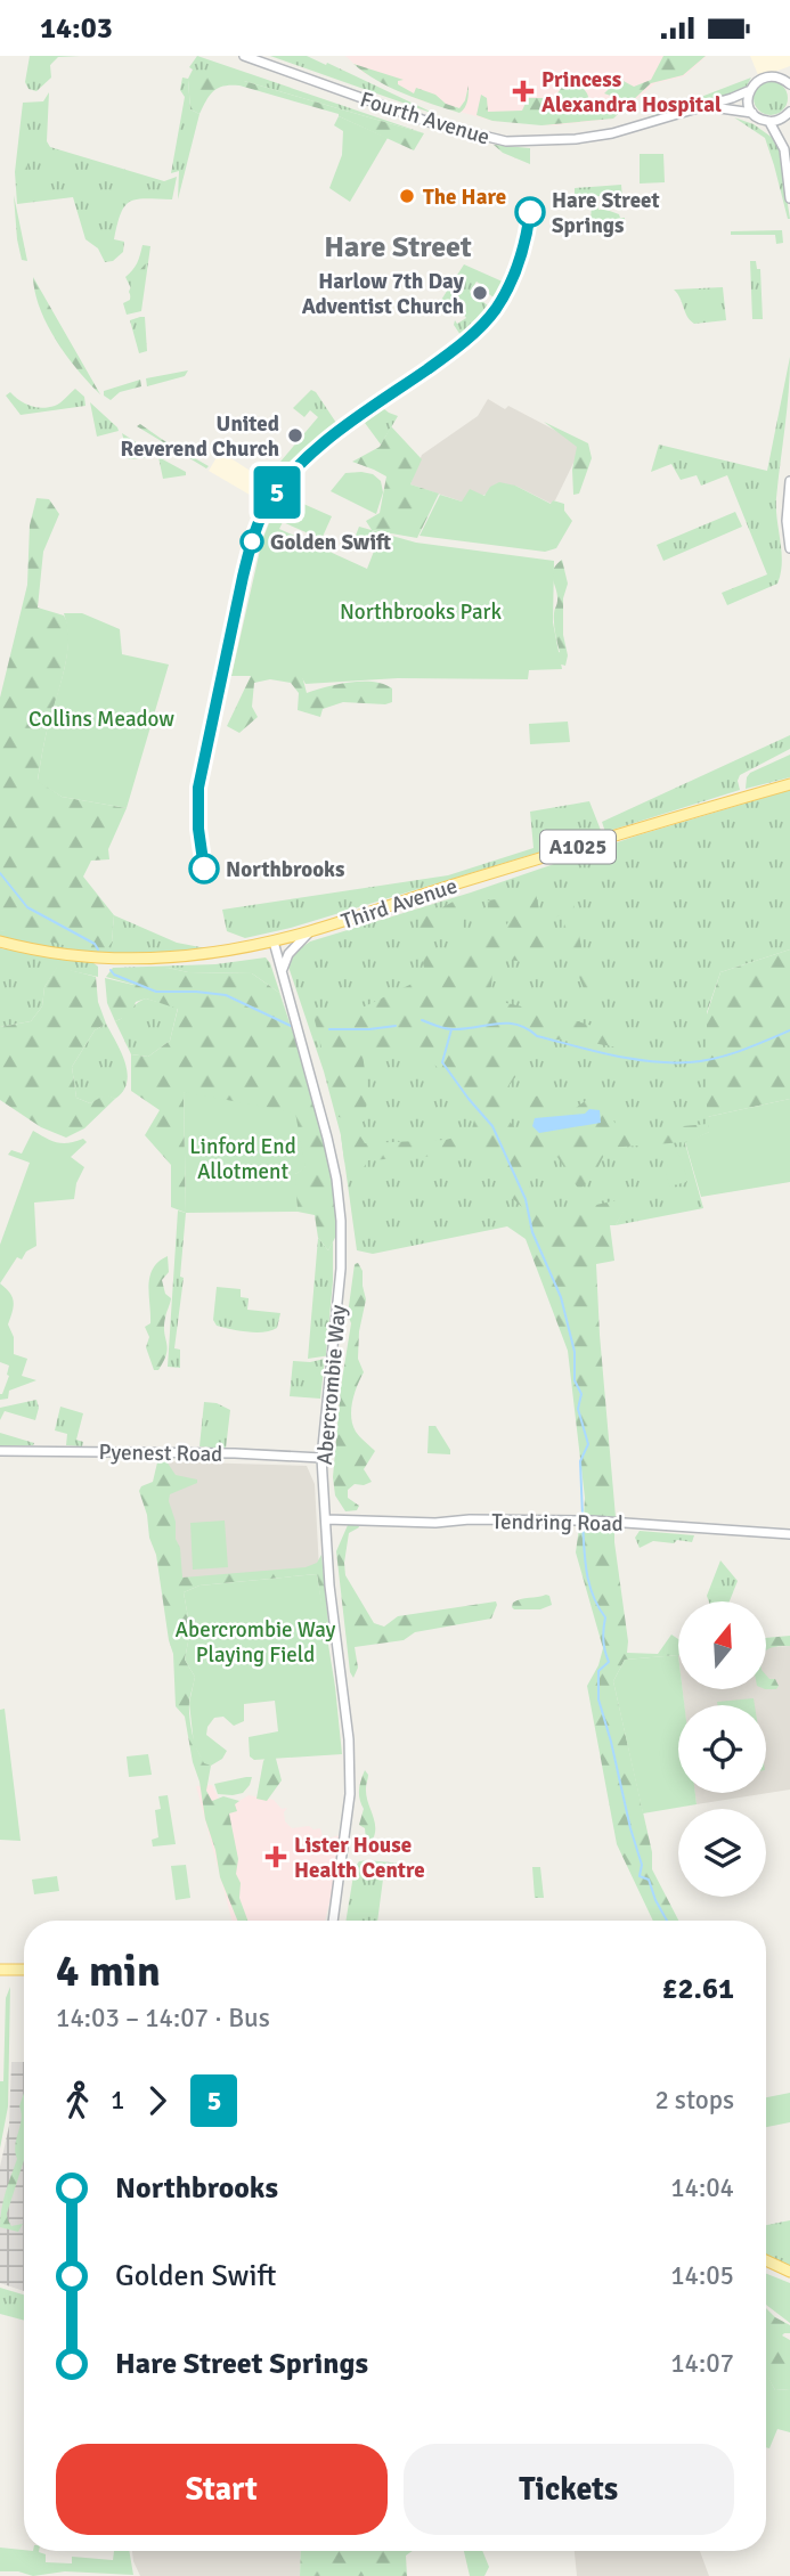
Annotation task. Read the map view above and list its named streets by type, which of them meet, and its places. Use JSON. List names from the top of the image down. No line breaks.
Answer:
{"streets":{"main road":["A1025","Third Avenue"],"street":["Fourth Avenue","Abercrombie Way","Pyenest Road","Tendring Road"]},"crossings":[["Third Avenue","Abercrombie Way"],["Abercrombie Way","Pyenest Road"],["Abercrombie Way","Tendring Road"]],"districts":["Hare Street"],"parks":["Northbrooks Park","Collins Meadow","Linford End Allotment","Abercrombie Way Playing Field"],"places":{"health":["Princess Alexandra Hospital","Lister House Health Centre"],"other":["The Hare","Hare Street Springs","Harlow 7th Day Adventist Church","United Reverend Church","Golden Swift","Northbrooks"]},"lines":["bus line 5"],"north":"top","page":{"status":"14:03","on_map":"5","heading":["4 min","14:03 – 14:07 · Bus","£2.61"],"legs":["1","5","2 stops"],"list":[{"name":"Northbrooks","value":"14:04"},{"name":"Golden Swift","value":"14:05"},{"name":"Hare Street Springs","value":"14:07"}],"buttons":["Start","Tickets"]}}
